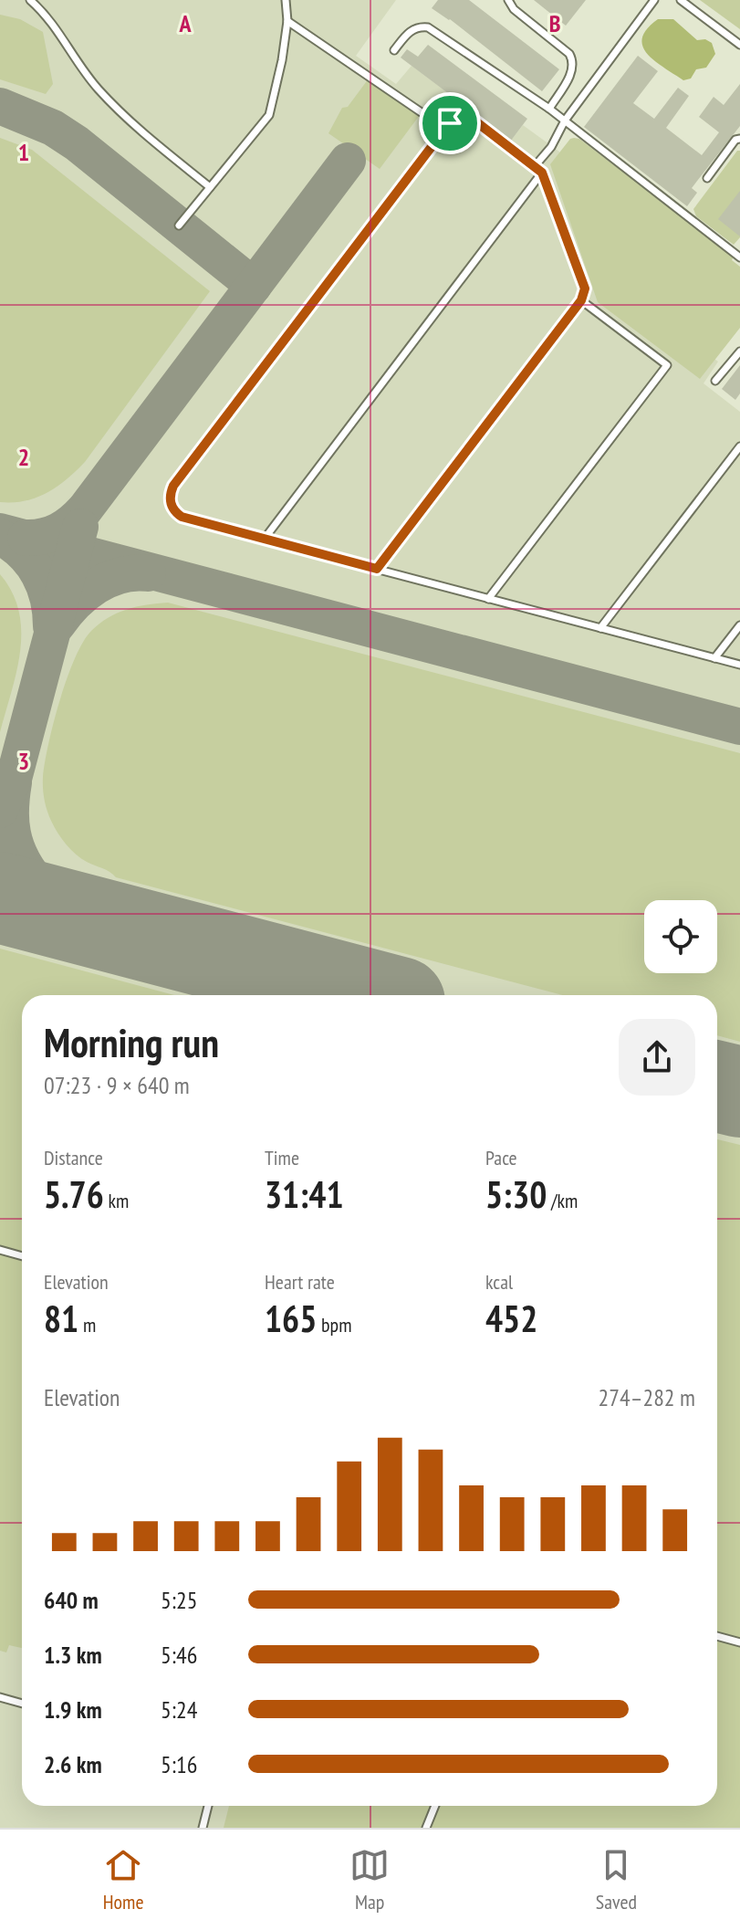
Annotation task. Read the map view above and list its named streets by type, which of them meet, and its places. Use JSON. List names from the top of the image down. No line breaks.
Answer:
{"page":{"heading":["Morning run","07:23 · 9 × 640 m"],"stats":[["Distance","5.76 km"],["Time","31:41"],["Pace","5:30 /km"],["Elevation","81 m"],["Heart rate","165 bpm"],["kcal","452"]],"chart":["Elevation","274–282 m"],"list":[{"name":"640 m","note":"5:25"},{"name":"1.3 km","note":"5:46"},{"name":"1.9 km","note":"5:24"},{"name":"2.6 km","note":"5:16"}],"tabs":["Home","Map","Saved"]},"grid":{"columns":["A","B"],"rows":["1","2","3"]}}
